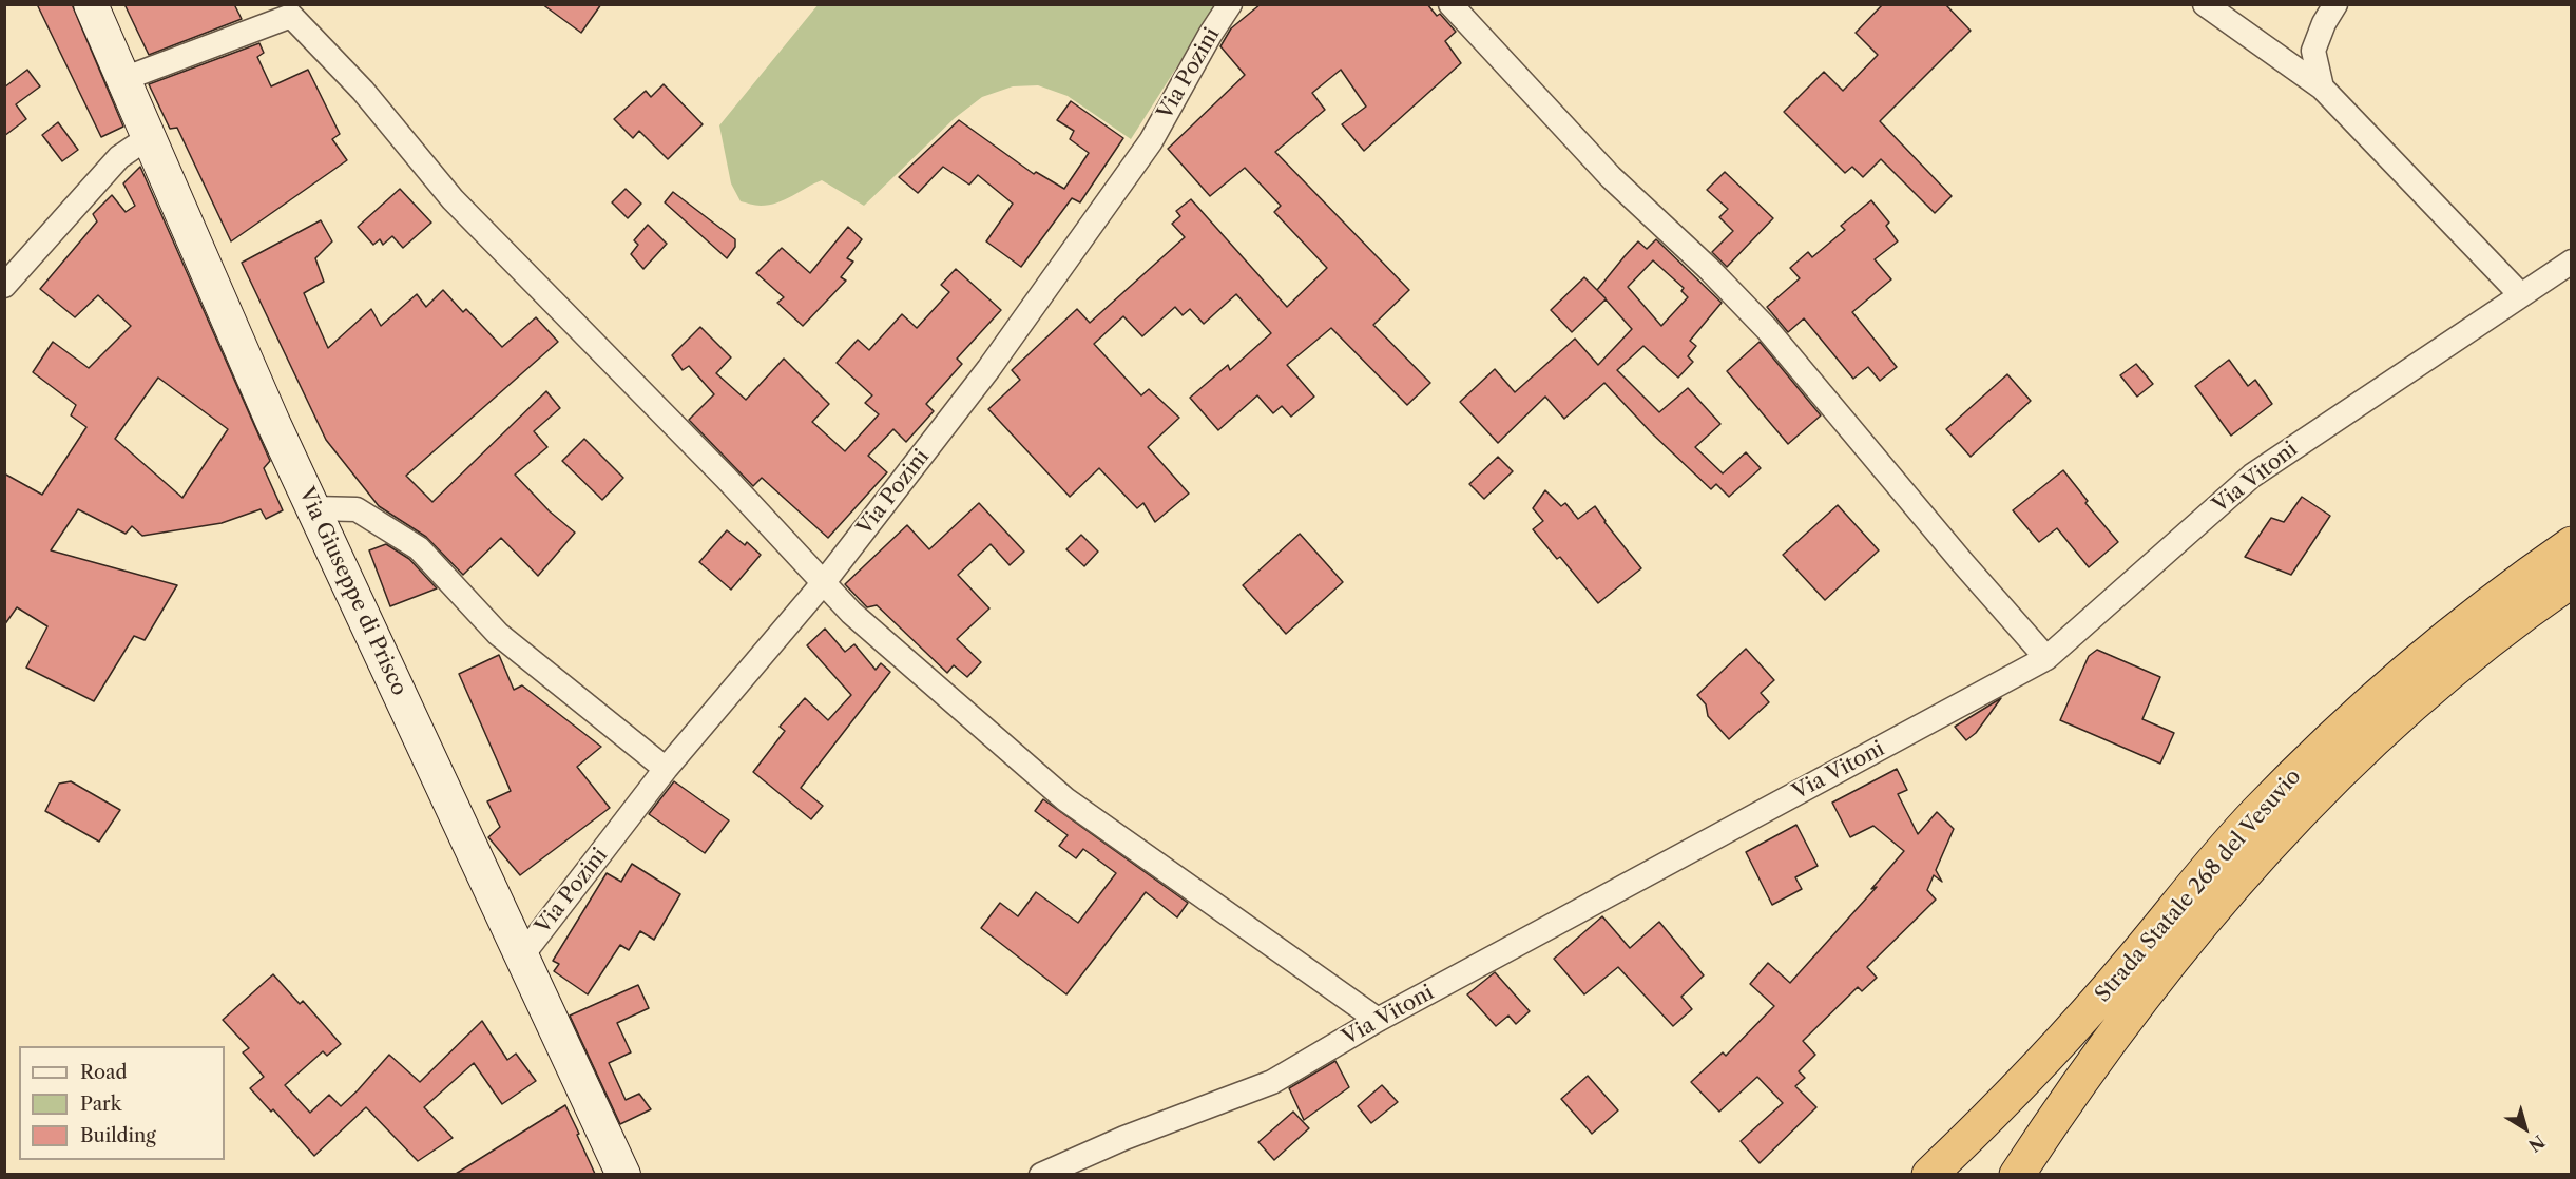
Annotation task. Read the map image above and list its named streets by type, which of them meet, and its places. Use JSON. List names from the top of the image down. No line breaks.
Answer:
{"streets":{"highway":["Strada Statale 268 del Vesuvio"],"main road":["Via Giuseppe di Prisco"],"street":["Via Pozini","Via Vitoni"]},"crossings":[["Via Pozini","Via Giuseppe di Prisco"]],"legend":["Road","Park","Building"],"north":"bottom right"}
